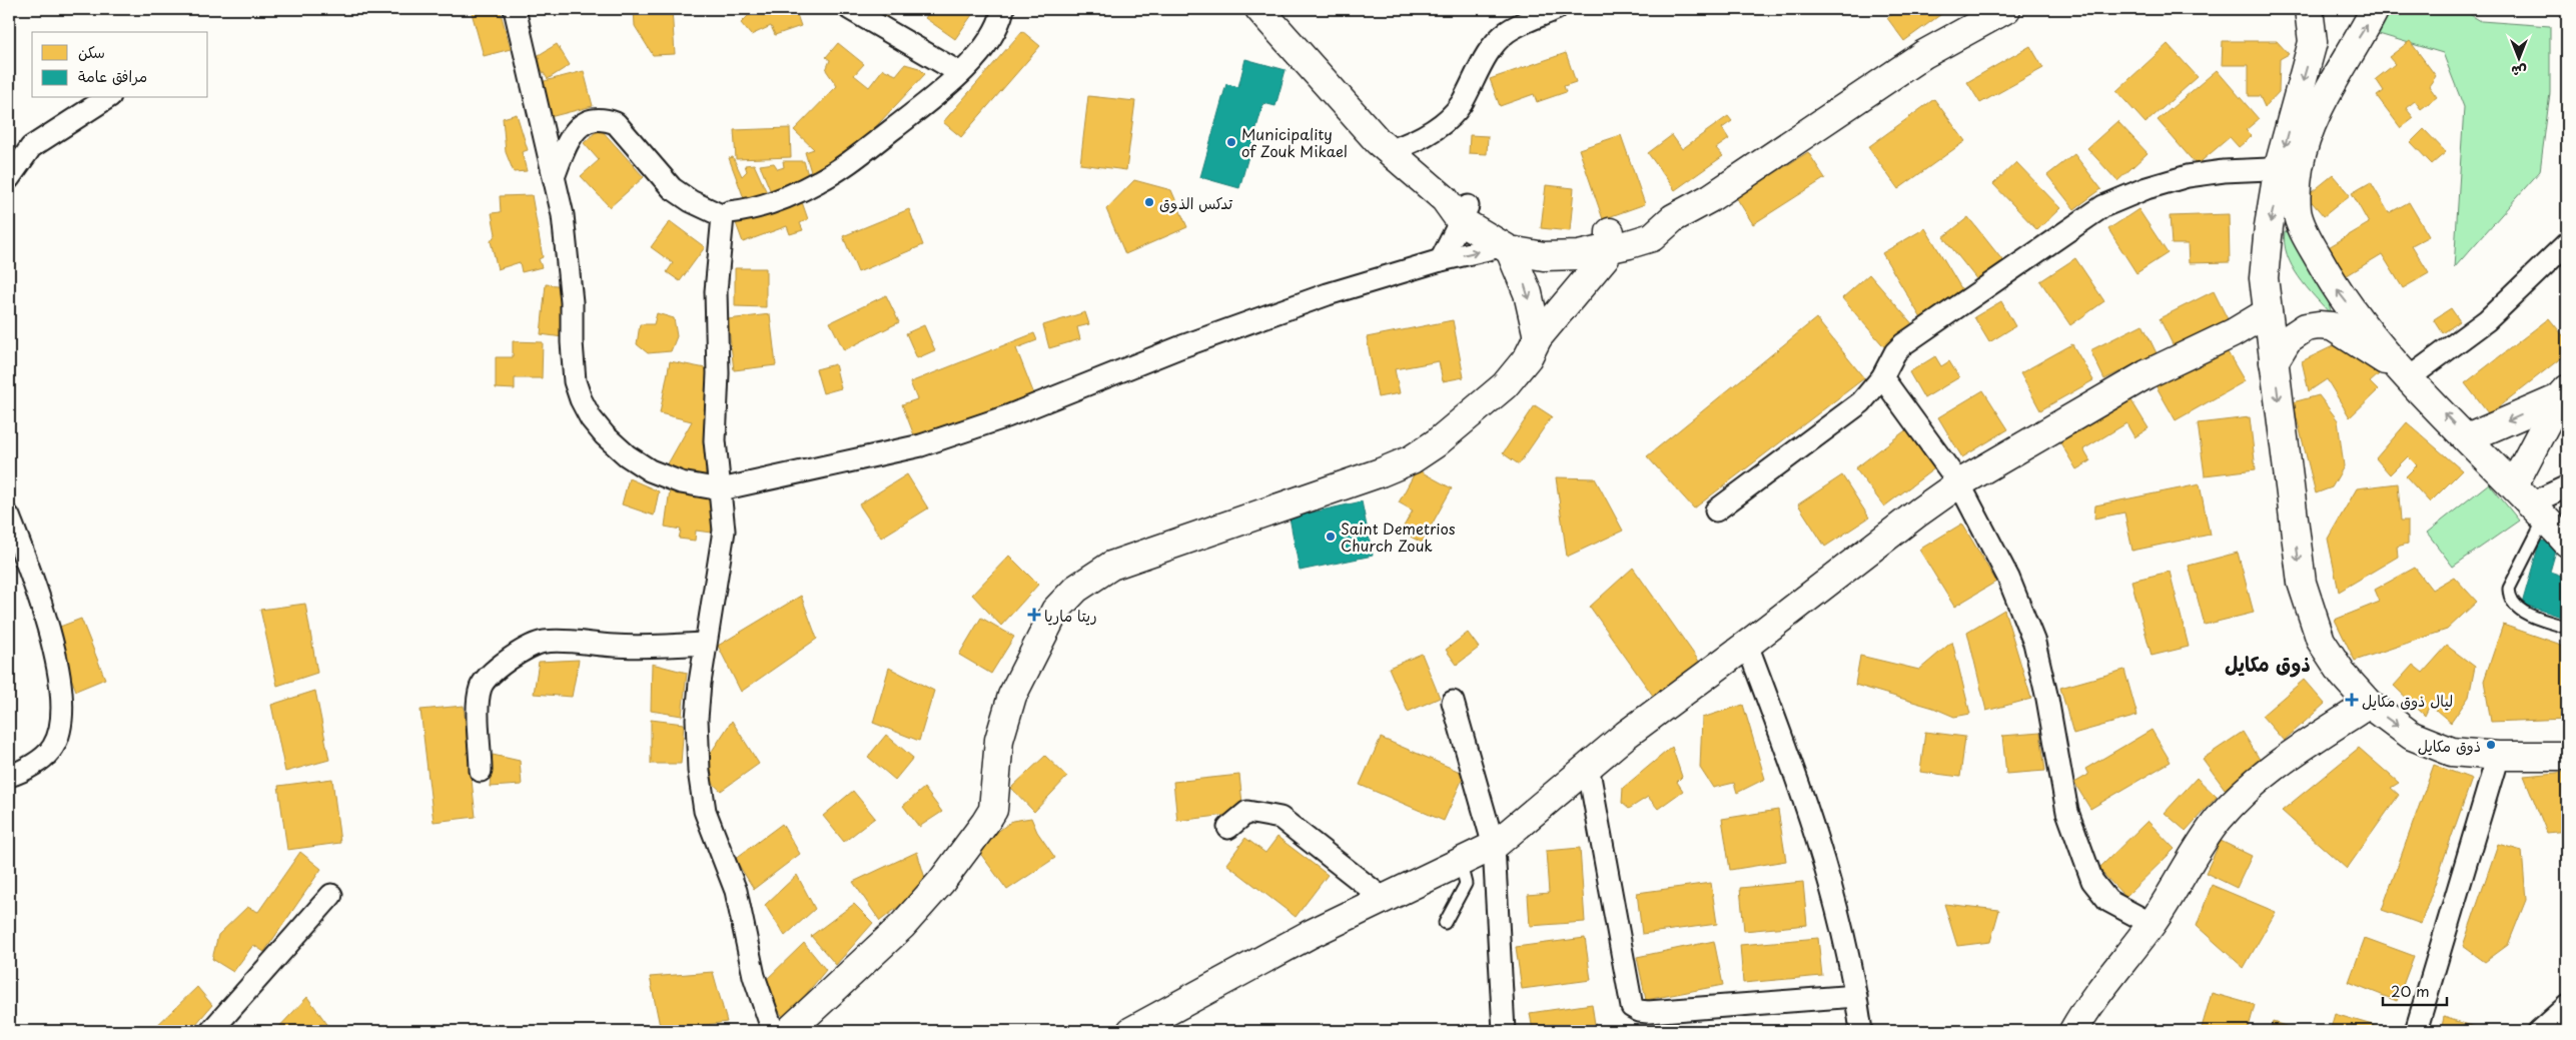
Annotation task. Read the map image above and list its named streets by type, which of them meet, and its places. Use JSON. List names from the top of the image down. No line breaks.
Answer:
{"districts":["ذوق مكايل"],"places":{"other":["Municipality of Zouk Mikael","تدكس الذوق","Saint Demetrios Church Zouk","ذوق مكايل"],"health":["ريتا ماريا","ليال ذوق مكايل"]},"legend":["سكن","مرافق عامة"],"scale_bar":"20 m","north":"bottom"}
